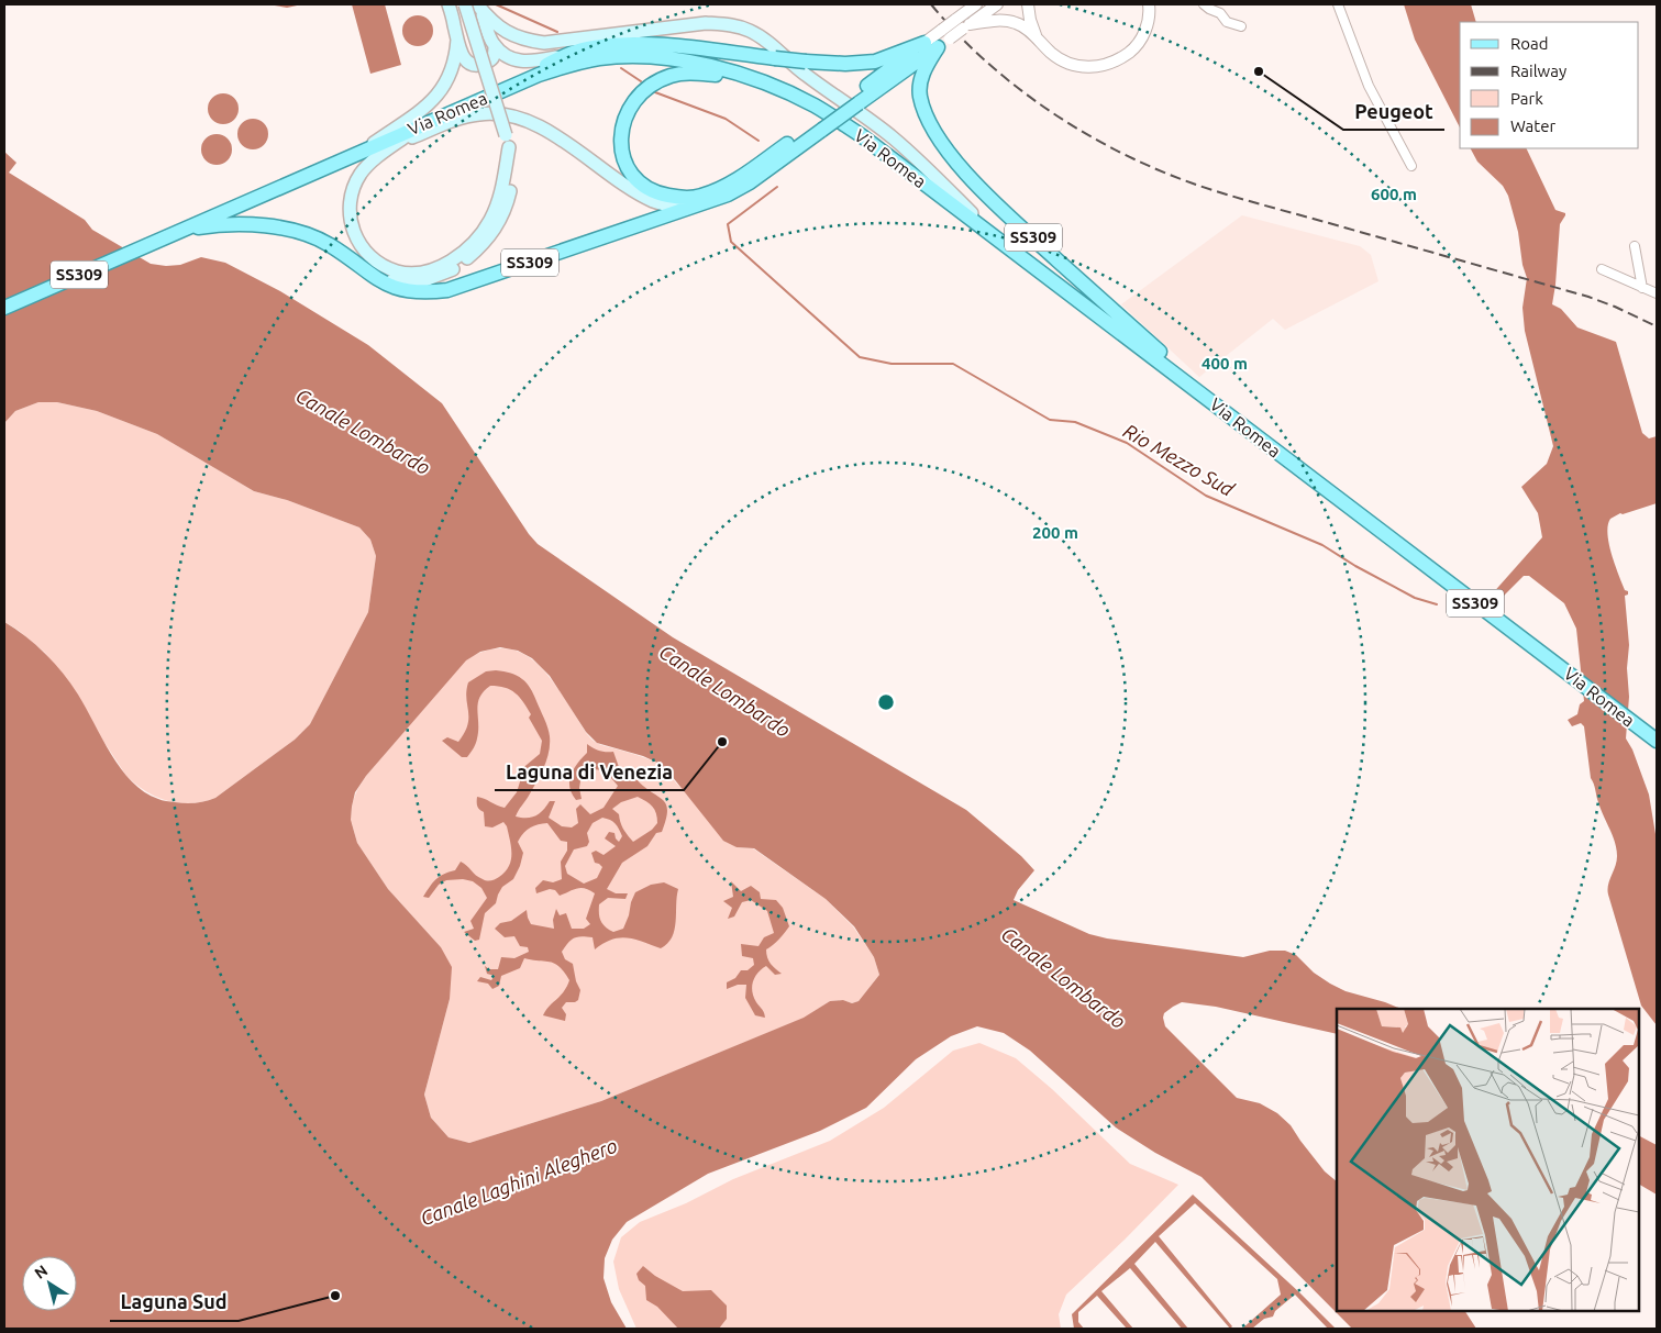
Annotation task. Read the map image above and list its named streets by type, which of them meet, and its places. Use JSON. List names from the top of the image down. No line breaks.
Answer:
{"streets":{"main road":["Via Romea","SS309"]},"crossings":[["Via Romea","SS309"]],"water":["Canale Lombardo","Rio Mezzo Sud","Canale Laghini Aleghero"],"places":["Peugeot","Laguna di Venezia","Laguna Sud"],"legend":["Road","Railway","Park","Water"],"north":"top left","rings":["600 m","400 m","200 m"]}
